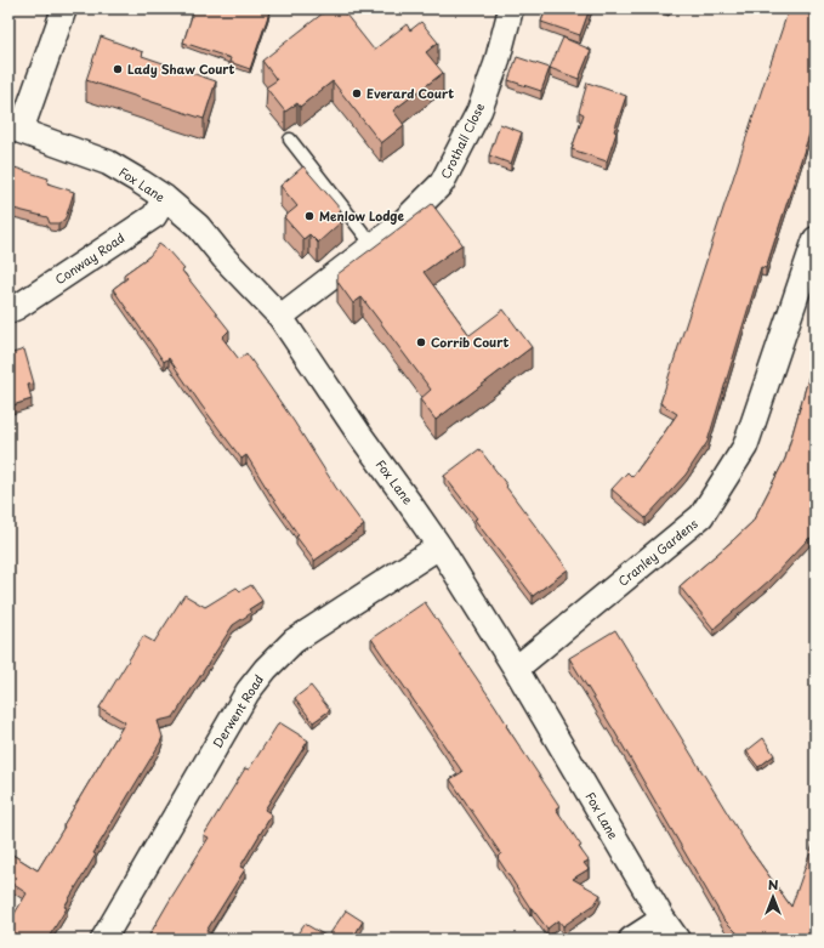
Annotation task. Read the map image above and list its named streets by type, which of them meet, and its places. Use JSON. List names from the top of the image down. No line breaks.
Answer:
{"streets":{"street":["Crothall Close","Fox Lane","Conway Road","Cranley Gardens","Derwent Road"]},"crossings":[["Crothall Close","Fox Lane"],["Fox Lane","Conway Road"],["Fox Lane","Cranley Gardens"],["Fox Lane","Derwent Road"]],"places":["Lady Shaw Court","Everard Court","Menlow Lodge","Corrib Court"],"north":"top"}
